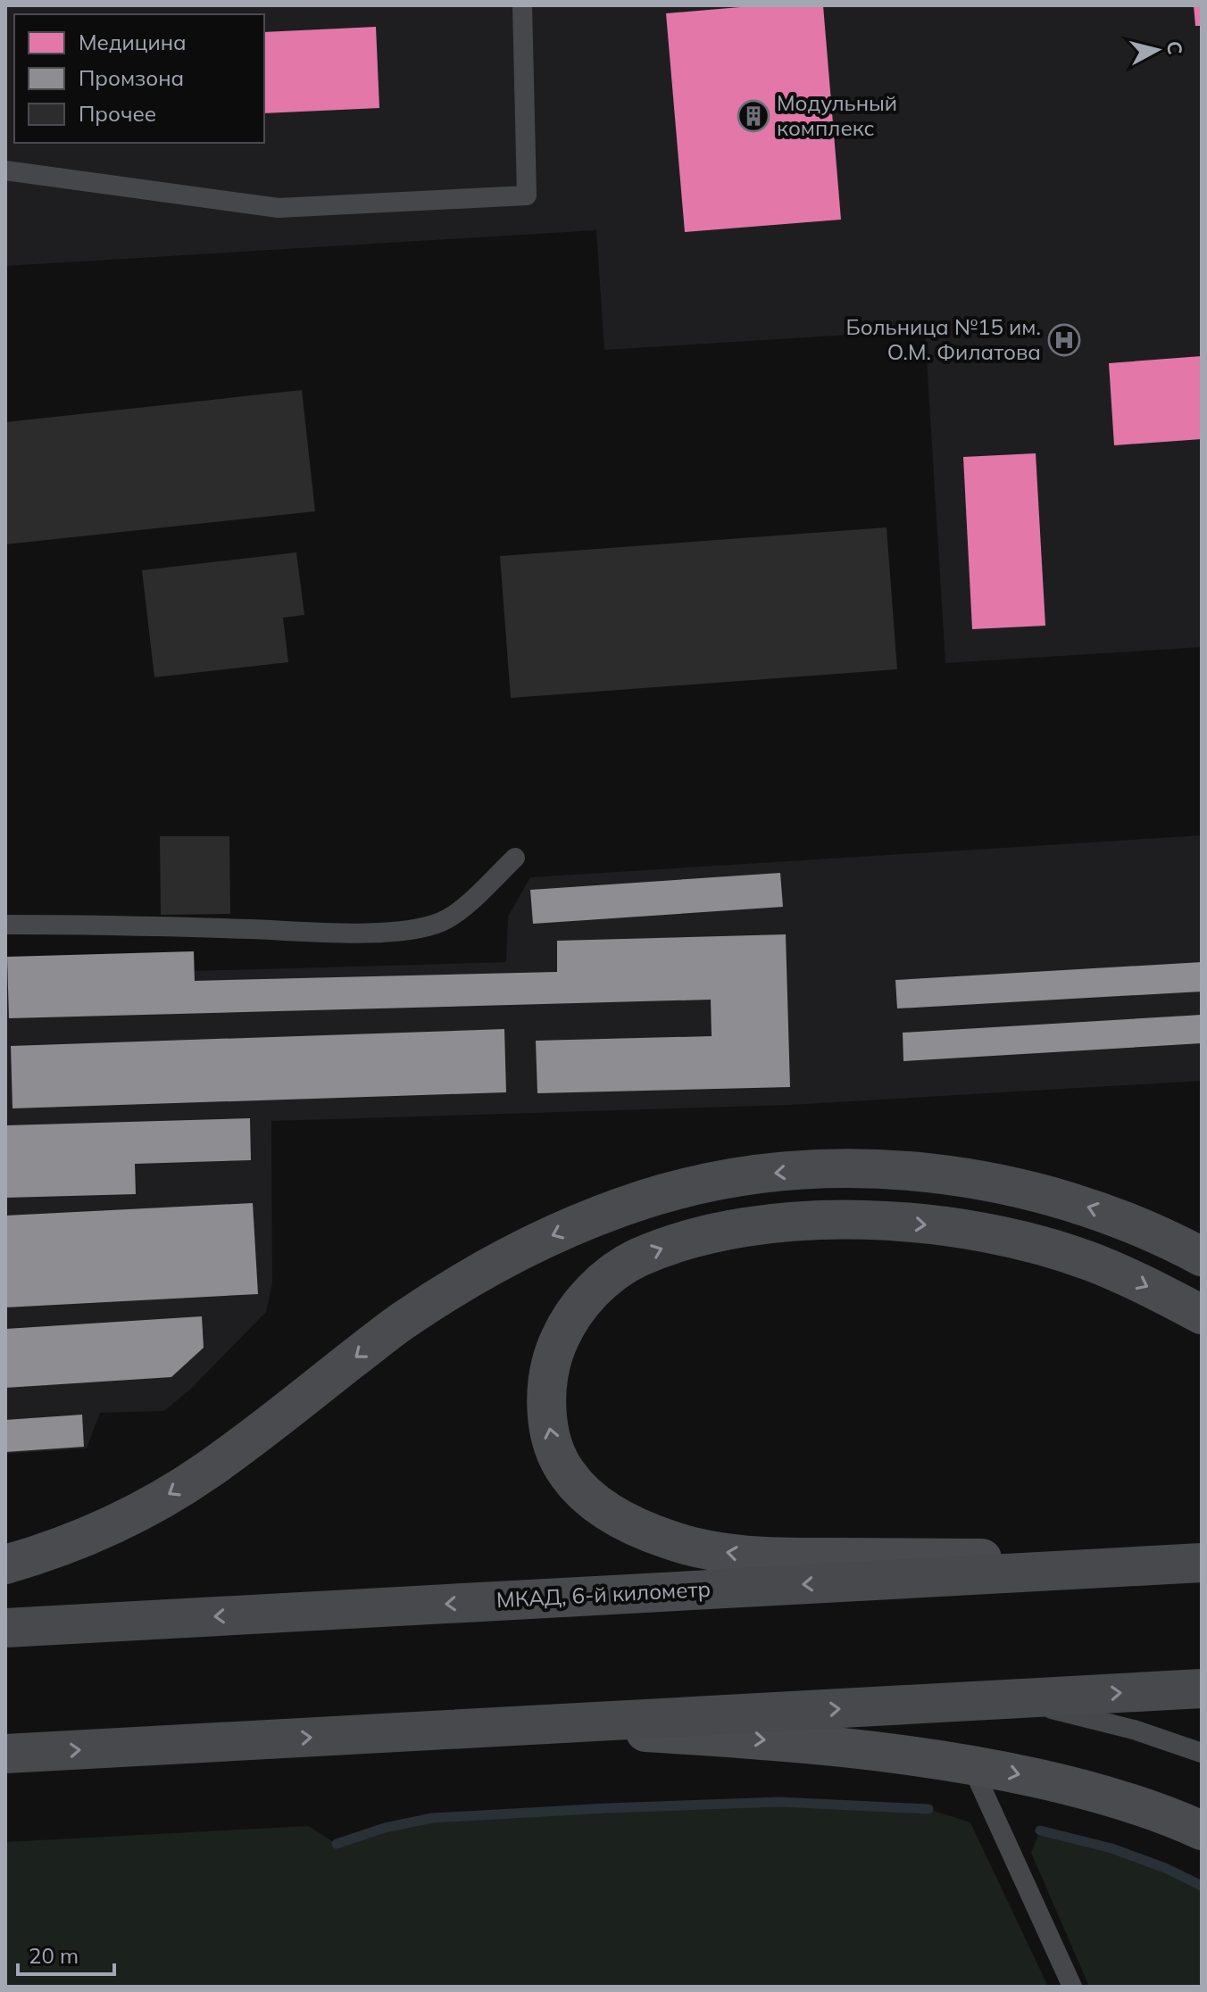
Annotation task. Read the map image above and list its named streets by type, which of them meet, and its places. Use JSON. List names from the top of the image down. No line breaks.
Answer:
{"streets":{"highway":["МКАД, 6-й километр"]},"places":{"building":["Модульный комплекс"],"hospital":["Больница №15 им. О.М. Филатова"]},"legend":["Медицина","Промзона","Прочее"],"scale_bar":"20 m","north":"right"}
